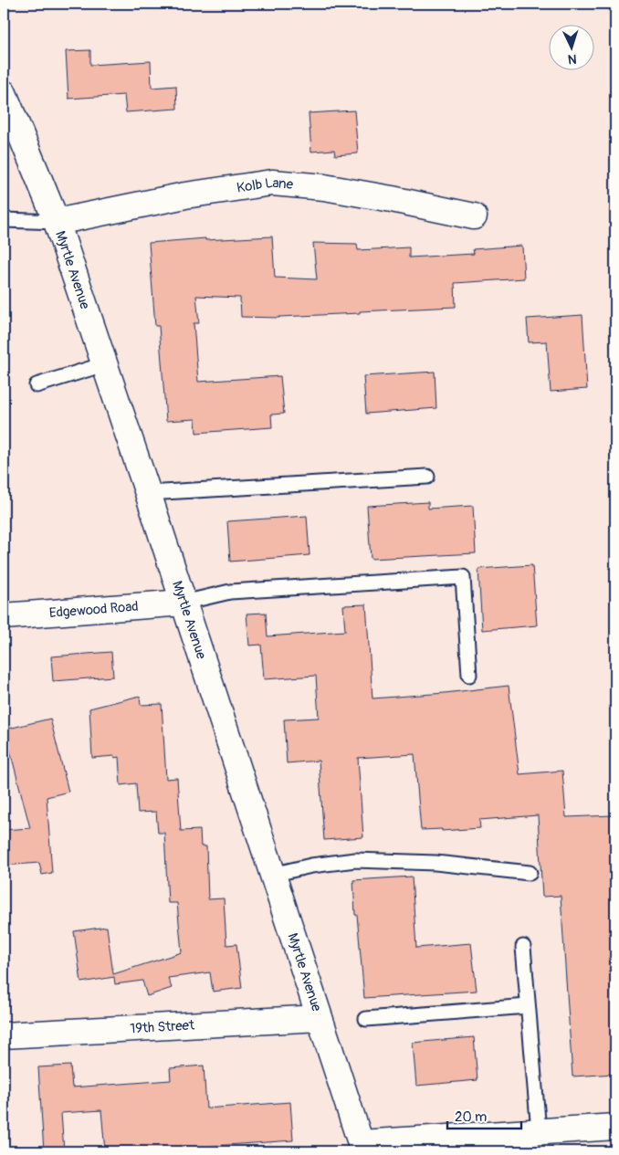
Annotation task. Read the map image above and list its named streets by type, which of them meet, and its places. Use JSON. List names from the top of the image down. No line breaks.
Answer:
{"streets":{"street":["Kolb Lane","Myrtle Avenue","Edgewood Road","19th Street"]},"crossings":[["Kolb Lane","Myrtle Avenue"],["Myrtle Avenue","Edgewood Road"],["Myrtle Avenue","19th Street"]],"scale_bar":"20 m","north":"bottom"}
